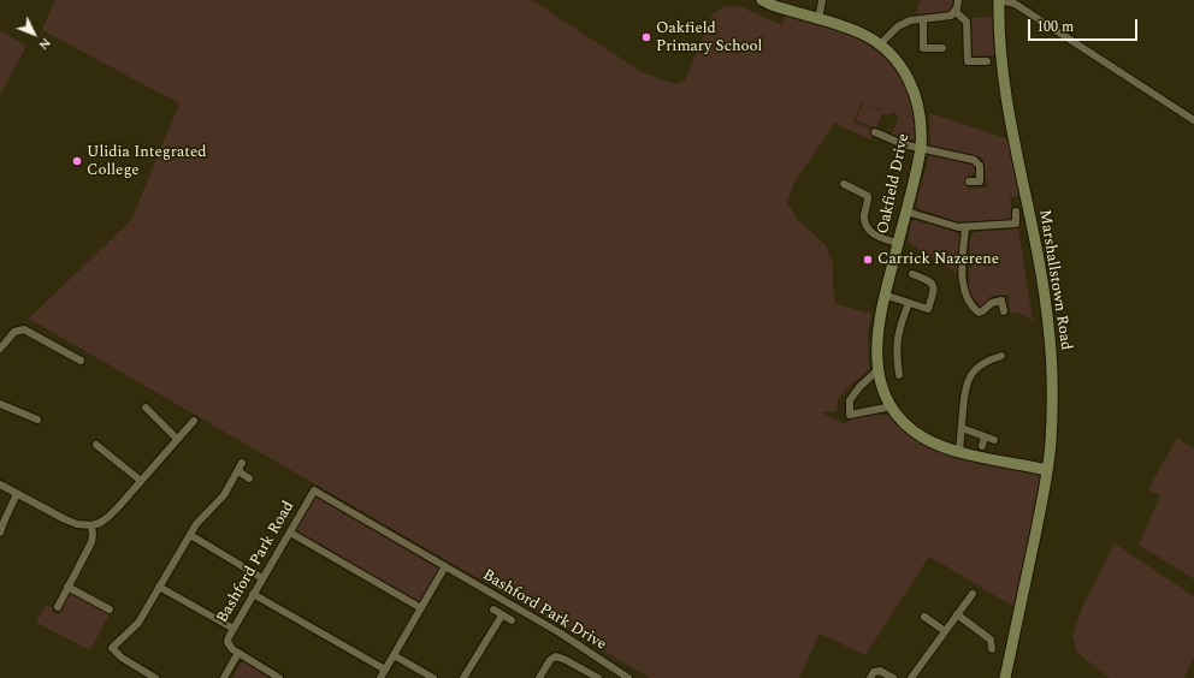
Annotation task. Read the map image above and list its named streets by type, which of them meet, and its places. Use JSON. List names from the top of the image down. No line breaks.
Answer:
{"streets":{"street":["Oakfield Drive","Marshallstown Road","Bashford Park Road","Bashford Park Drive"]},"crossings":[["Oakfield Drive","Marshallstown Road"],["Bashford Park Road","Bashford Park Drive"]],"places":["Oakfield Primary School","Ulidia Integrated College","Carrick Nazerene"],"scale_bar":"100 m","north":"bottom right"}
